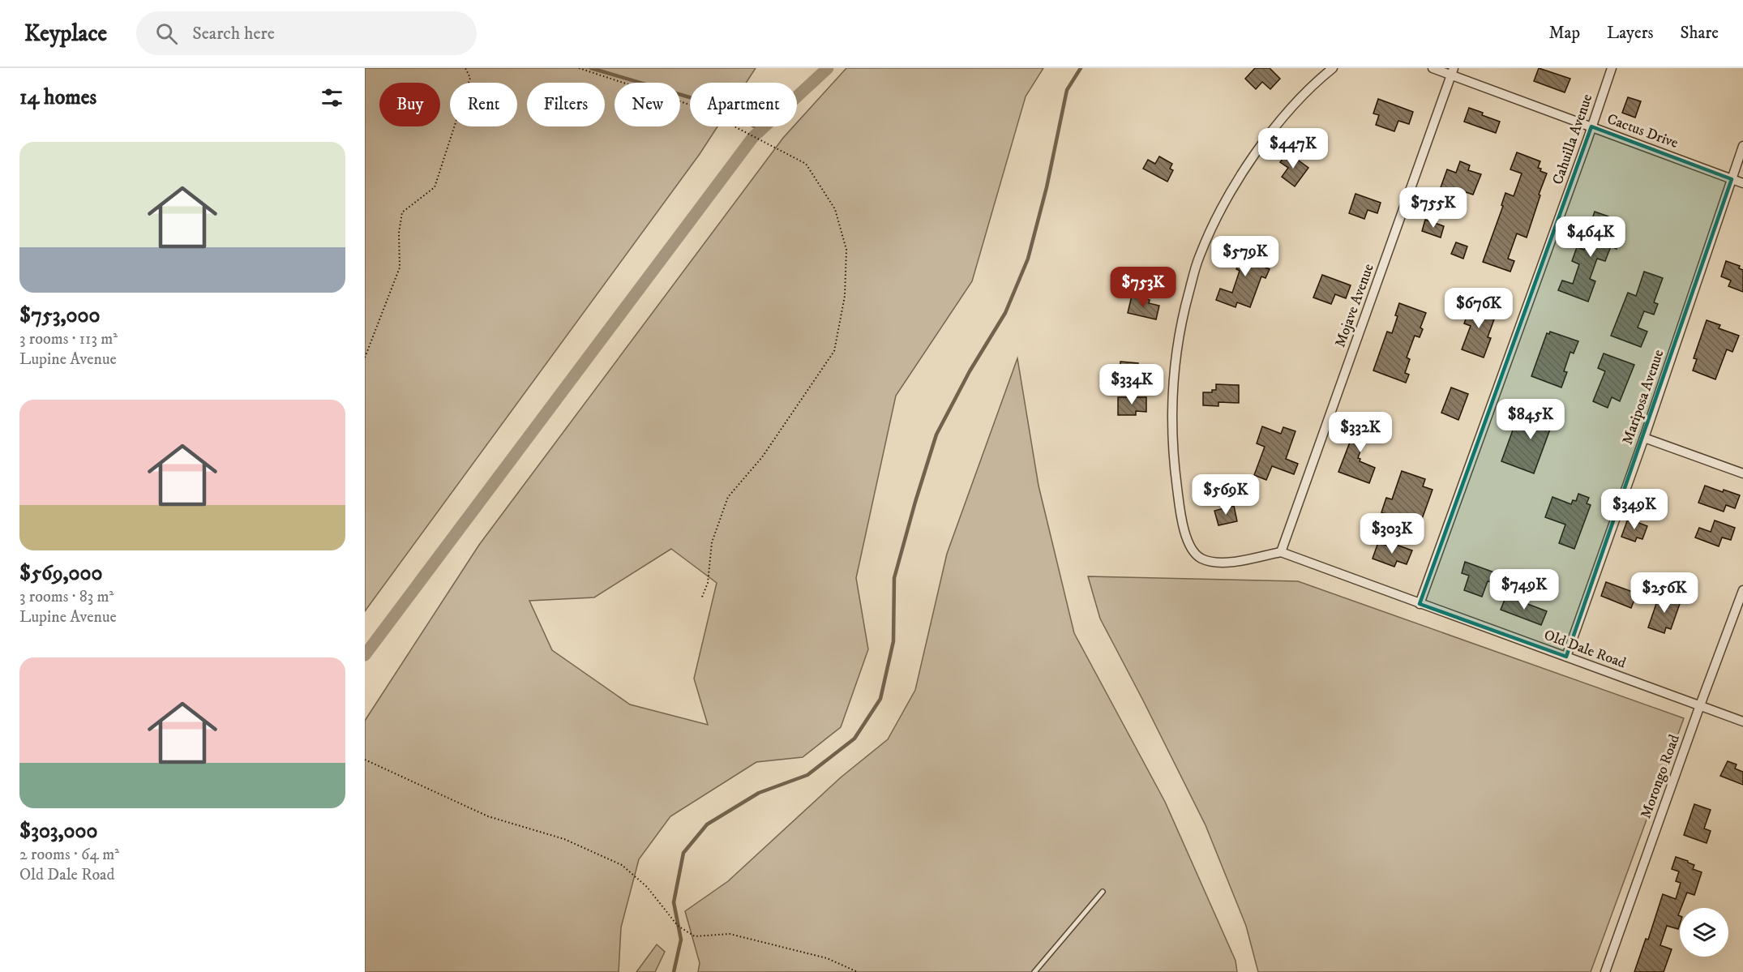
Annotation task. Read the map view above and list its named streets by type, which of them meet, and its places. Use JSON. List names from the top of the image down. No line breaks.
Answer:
{"streets":{"street":["Cactus Drive","Cahuilla Avenue","Mojave Avenue","Mariposa Avenue","Old Dale Road","Morongo Road"]},"crossings":[["Cactus Drive","Cahuilla Avenue"],["Cactus Drive","Mojave Avenue"],["Cactus Drive","Mariposa Avenue"],["Cahuilla Avenue","Old Dale Road"],["Mojave Avenue","Old Dale Road"],["Mariposa Avenue","Old Dale Road"],["Old Dale Road","Morongo Road"]],"page":{"header":"Keyplace","search":"Search here","nav":["Map","Layers","Share"],"heading":"14 homes","chip":["Buy","Rent","Filters","New","Apartment"],"list":[{"name":"$753,000","note":"3 rooms · 113 m² · Lupine Avenue"},{"name":"$569,000","note":"3 rooms · 83 m² · Lupine Avenue"},{"name":"$303,000","note":"2 rooms · 64 m² · Old Dale Road"}],"price":["$447K","$755K","$464K","$579K","$753K","$676K","$334K","$845K","$332K","$569K","$349K","$303K","$749K","$256K"]}}
